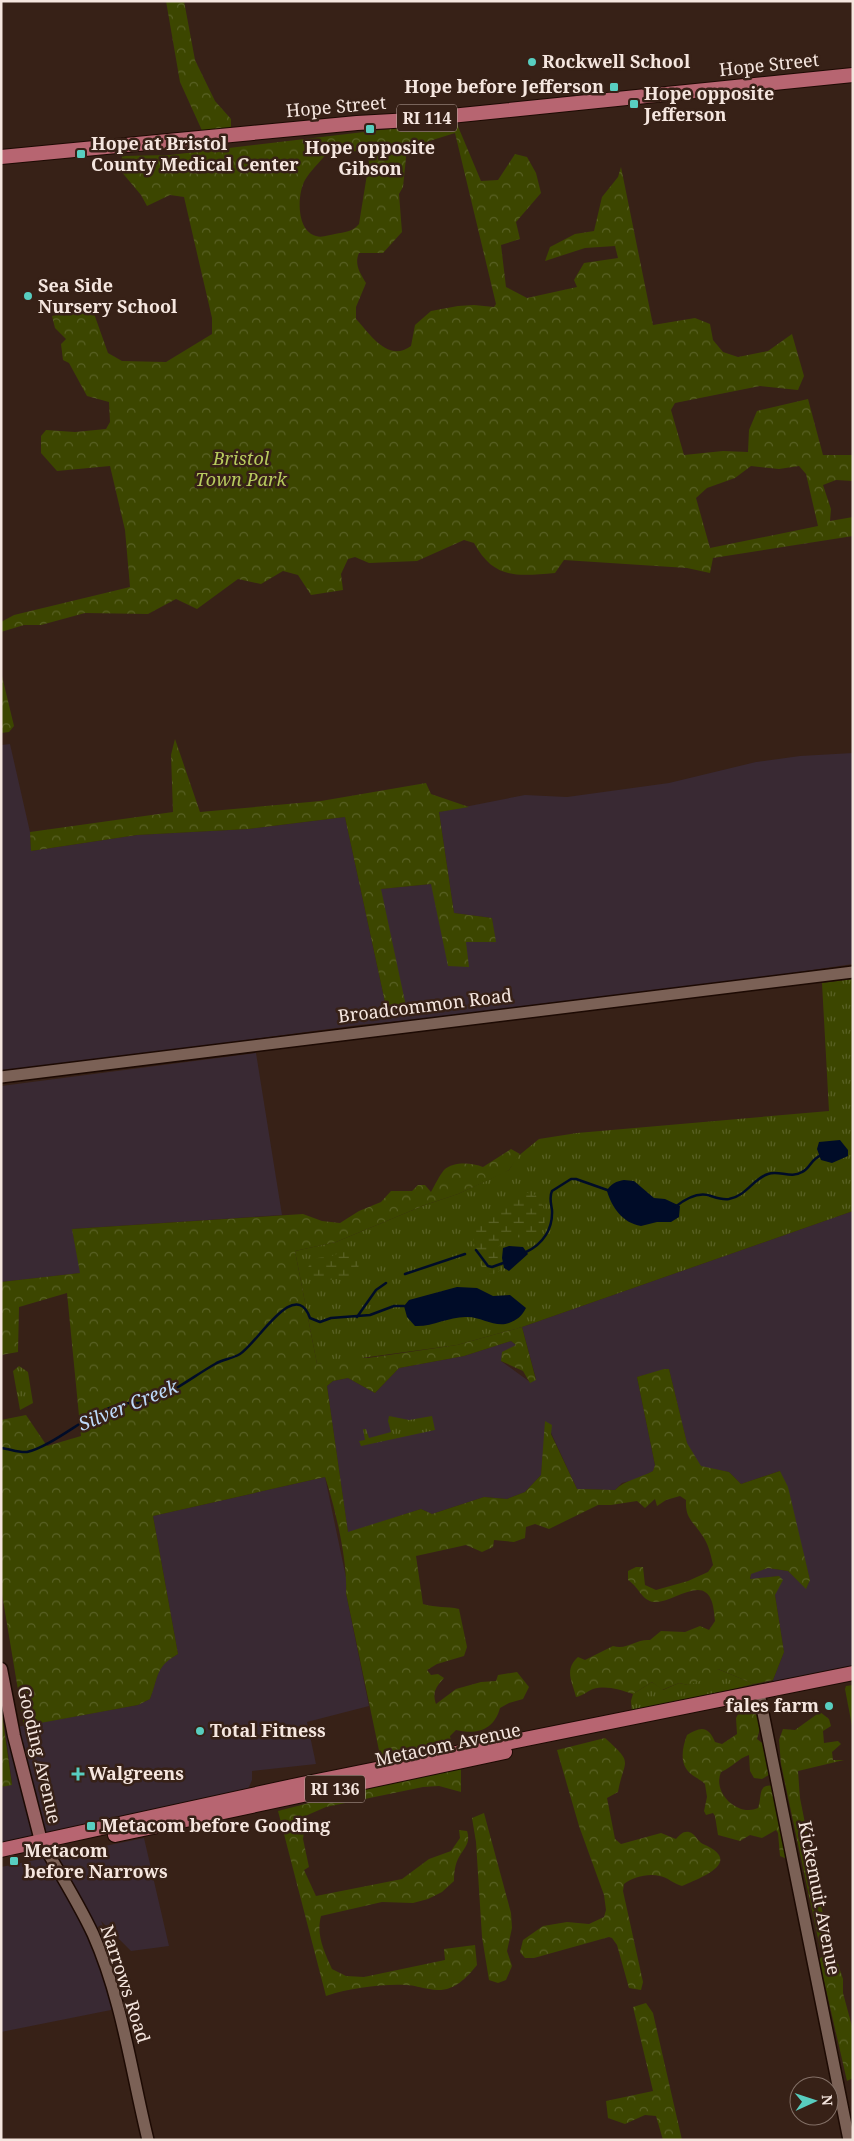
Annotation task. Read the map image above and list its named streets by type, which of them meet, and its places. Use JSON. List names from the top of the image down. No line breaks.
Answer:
{"streets":{"main road":["Hope Street","RI 114","Metacom Avenue","Gooding Avenue","RI 136"],"street":["Broadcommon Road","Kickemuit Avenue","Narrows Road"]},"crossings":[["Metacom Avenue","Gooding Avenue"],["Metacom Avenue","Kickemuit Avenue"],["Metacom Avenue","Narrows Road"],["Gooding Avenue","Narrows Road"]],"water":["Silver Creek"],"parks":["Bristol Town Park"],"places":{"other":["Rockwell School","Sea Side Nursery School","fales farm","Total Fitness"],"transit":["Hope before Jefferson","Hope opposite Jefferson","Hope opposite Gibson","Hope at Bristol County Medical Center","Metacom before Gooding","Metacom before Narrows"],"health":["Walgreens"]},"north":"right"}
